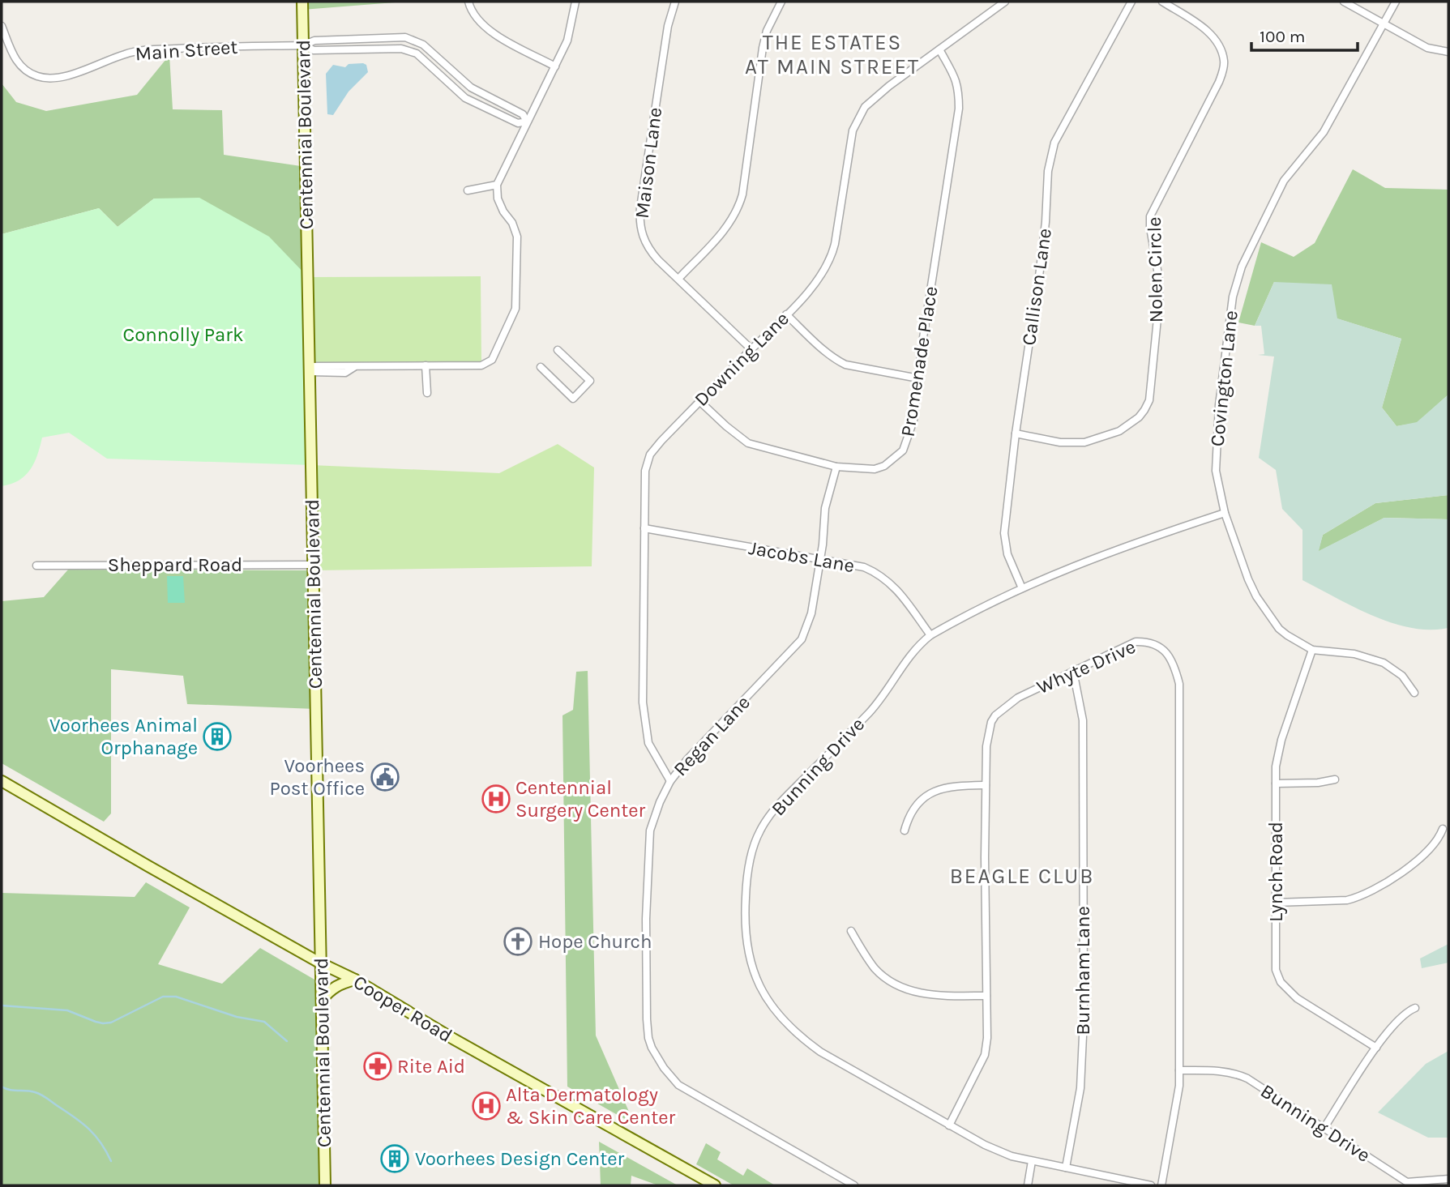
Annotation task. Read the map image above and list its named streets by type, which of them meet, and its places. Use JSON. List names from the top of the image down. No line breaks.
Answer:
{"streets":{"main road":["Centennial Boulevard","Cooper Road"],"street":["Main Street","Maison Lane","Nolen Circle","Callison Lane","Downing Lane","Promenade Place","Covington Lane","Jacobs Lane","Sheppard Road","Whyte Drive","Regan Lane","Bunning Drive","Lynch Road","Burnham Lane"]},"crossings":[["Main Street","Centennial Boulevard"],["Centennial Boulevard","Sheppard Road"],["Centennial Boulevard","Cooper Road"],["Maison Lane","Downing Lane"],["Nolen Circle","Callison Lane"],["Callison Lane","Bunning Drive"],["Downing Lane","Promenade Place"],["Downing Lane","Jacobs Lane"],["Downing Lane","Regan Lane"],["Promenade Place","Regan Lane"],["Covington Lane","Bunning Drive"],["Covington Lane","Lynch Road"],["Jacobs Lane","Regan Lane"],["Jacobs Lane","Bunning Drive"],["Whyte Drive","Bunning Drive"],["Whyte Drive","Burnham Lane"],["Bunning Drive","Burnham Lane"]],"districts":["THE ESTATES AT MAIN STREET","BEAGLE CLUB"],"parks":["Connolly Park"],"places":{"building":["Voorhees Animal Orphanage","Voorhees Design Center"],"public building":["Voorhees Post Office"],"hospital":["Centennial Surgery Center","Alta Dermatology & Skin Care Center"],"church":["Hope Church"],"pharmacy":["Rite Aid"]},"scale_bar":"100 m"}
